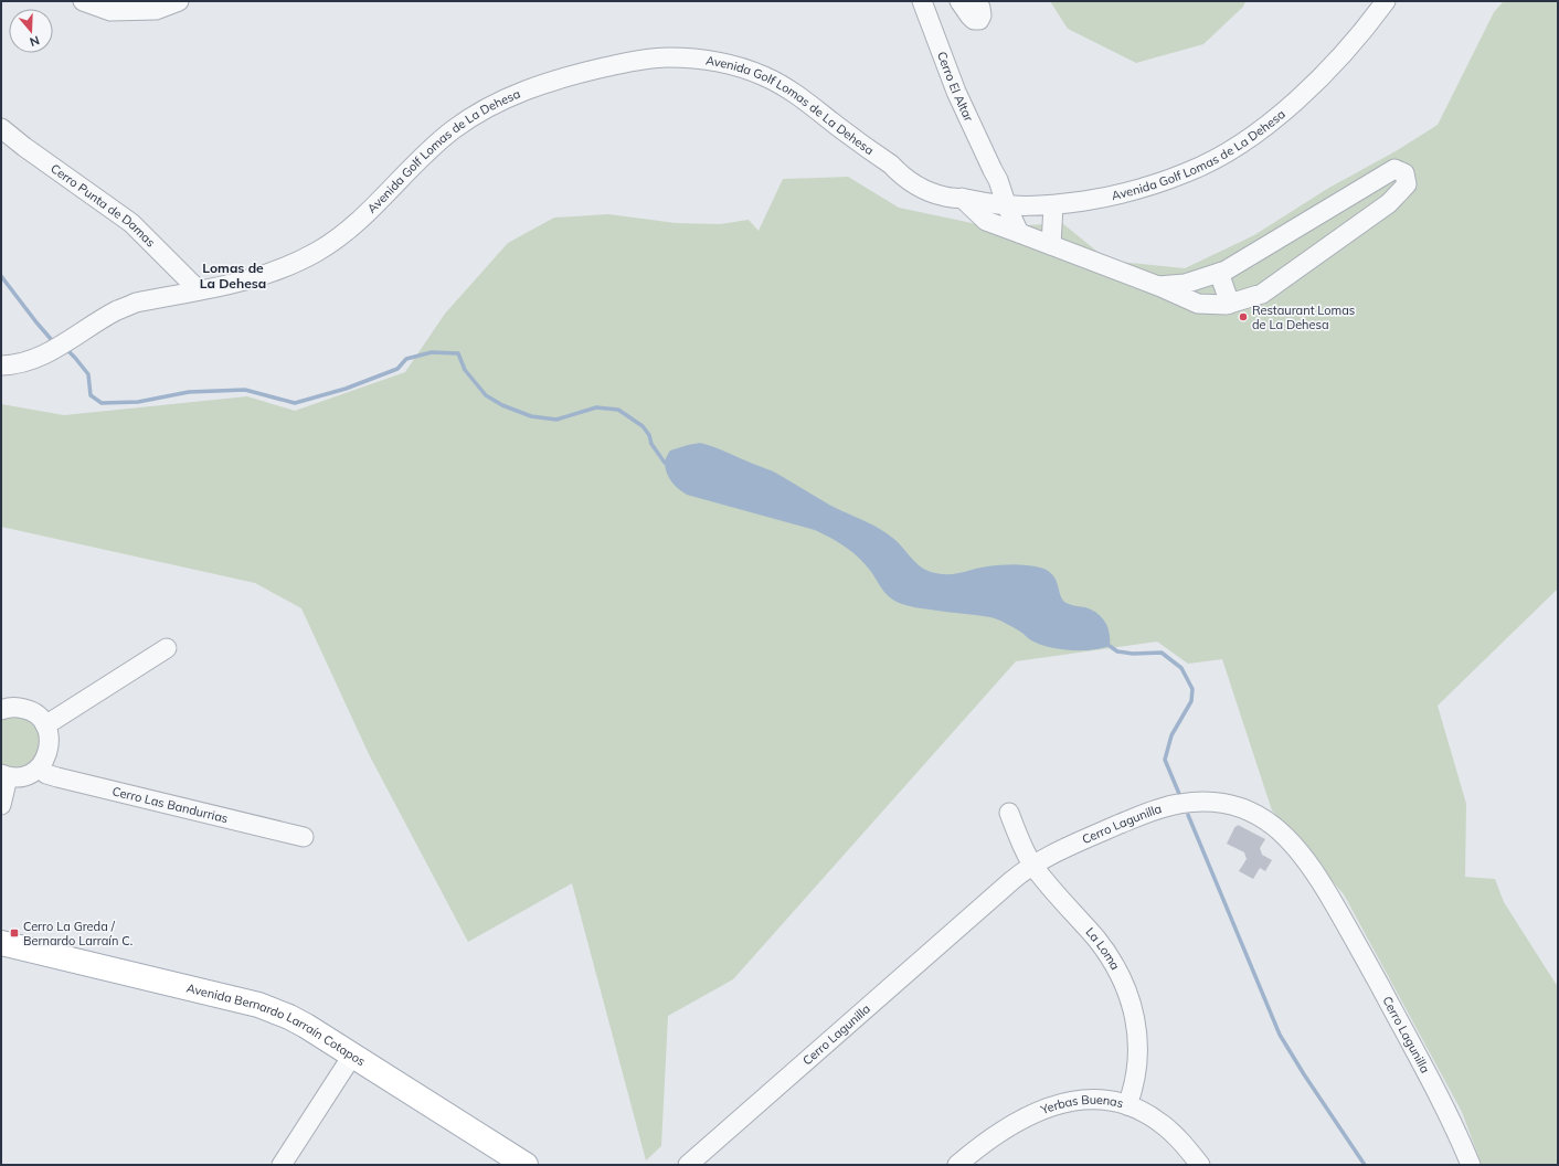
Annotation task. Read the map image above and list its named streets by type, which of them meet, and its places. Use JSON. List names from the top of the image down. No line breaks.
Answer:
{"streets":{"main road":["Avenida Bernardo Larraín Cotapos"],"street":["Cerro El Altar","Avenida Golf Lomas de La Dehesa","Cerro Punta de Damas","Cerro Las Bandurrias","Cerro Lagunilla","La Loma","Yerbas Buenas"]},"crossings":[["Cerro El Altar","Avenida Golf Lomas de La Dehesa"],["Avenida Golf Lomas de La Dehesa","Cerro Punta de Damas"],["Cerro Lagunilla","La Loma"],["La Loma","Yerbas Buenas"]],"districts":["Lomas de La Dehesa"],"places":{"other":["Restaurant Lomas de La Dehesa"],"transit":["Cerro La Greda / Bernardo Larraín C."]},"north":"bottom"}
